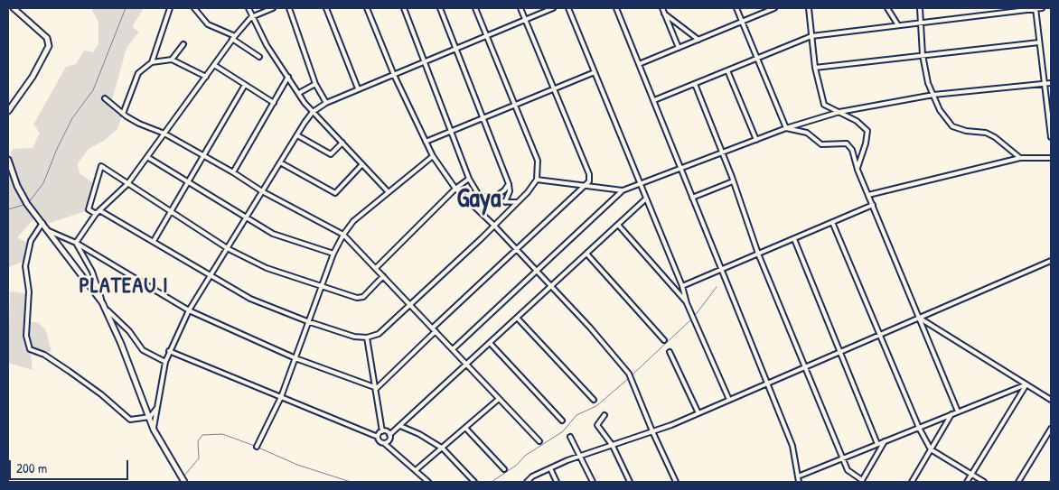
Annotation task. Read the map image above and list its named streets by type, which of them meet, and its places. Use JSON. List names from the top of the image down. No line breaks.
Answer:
{"districts":["Gaya","PLATEAU I"],"scale_bar":"200 m"}
